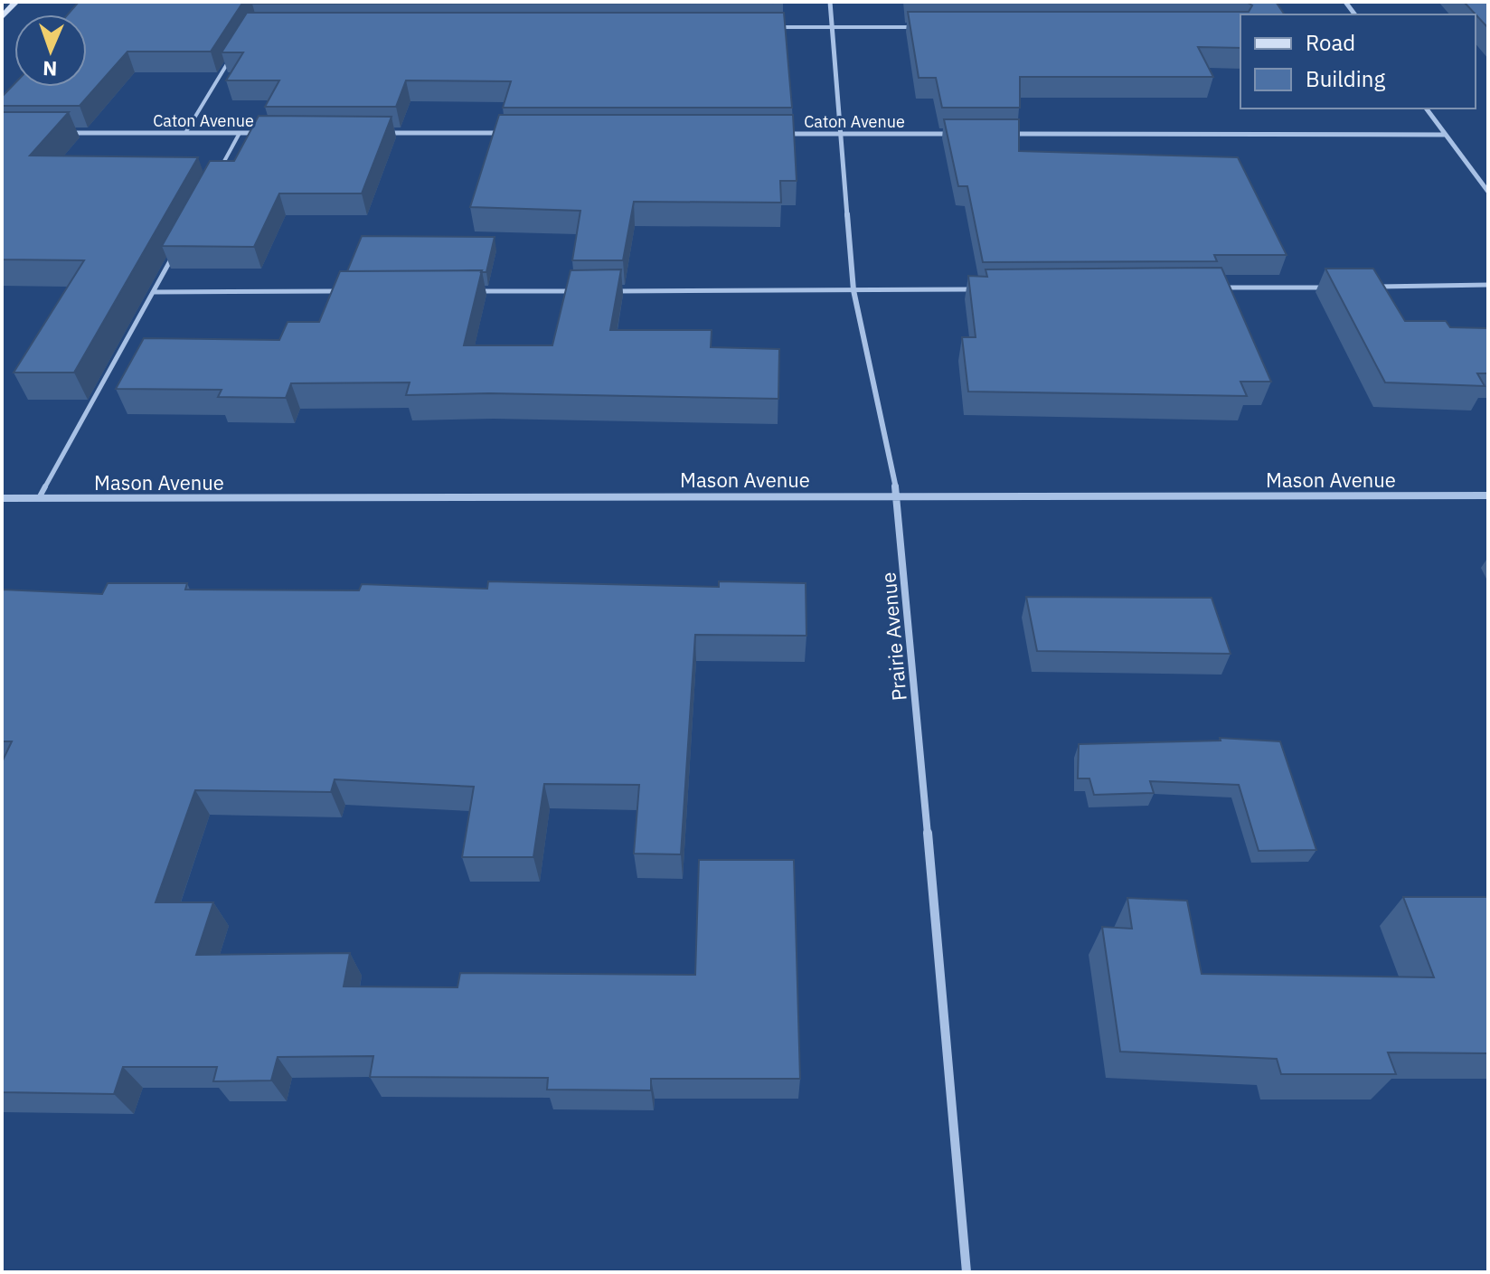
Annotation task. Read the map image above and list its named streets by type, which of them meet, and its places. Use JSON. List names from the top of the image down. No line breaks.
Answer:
{"streets":{"street":["Caton Avenue","Mason Avenue","Prairie Avenue"]},"crossings":[["Caton Avenue","Prairie Avenue"],["Mason Avenue","Prairie Avenue"]],"legend":["Road","Building"],"north":"bottom"}
